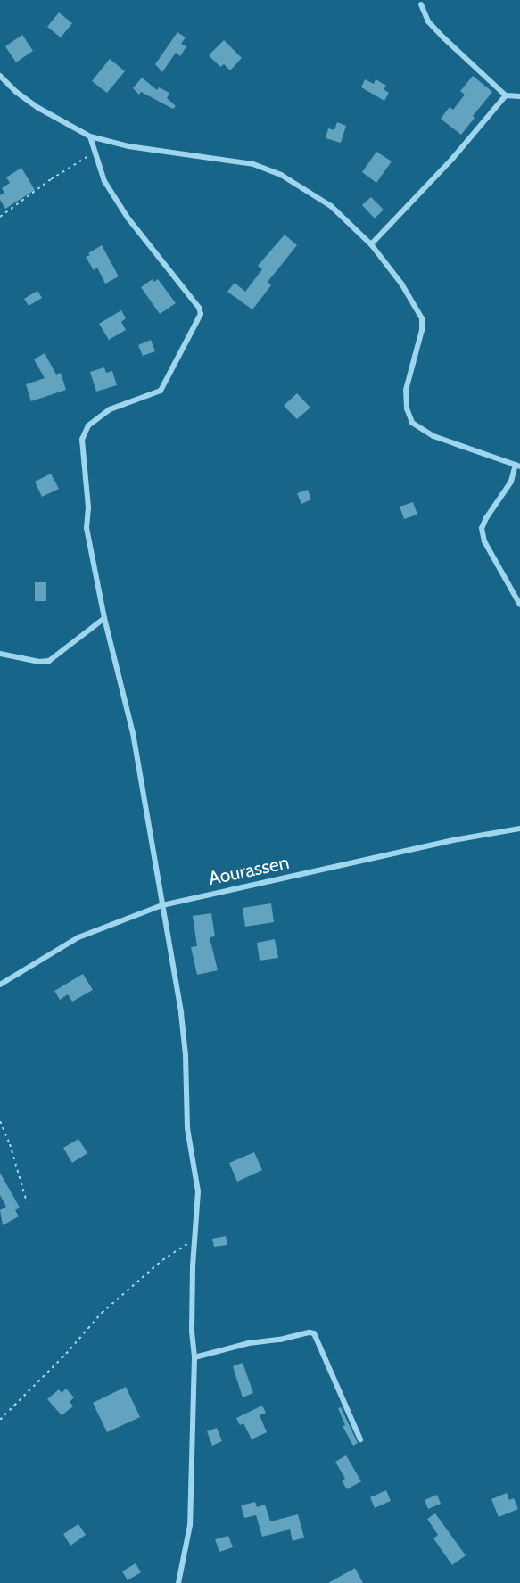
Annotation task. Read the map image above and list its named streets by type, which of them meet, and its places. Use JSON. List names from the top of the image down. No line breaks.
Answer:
{"streets":{"street":["Aourassen"]}}
